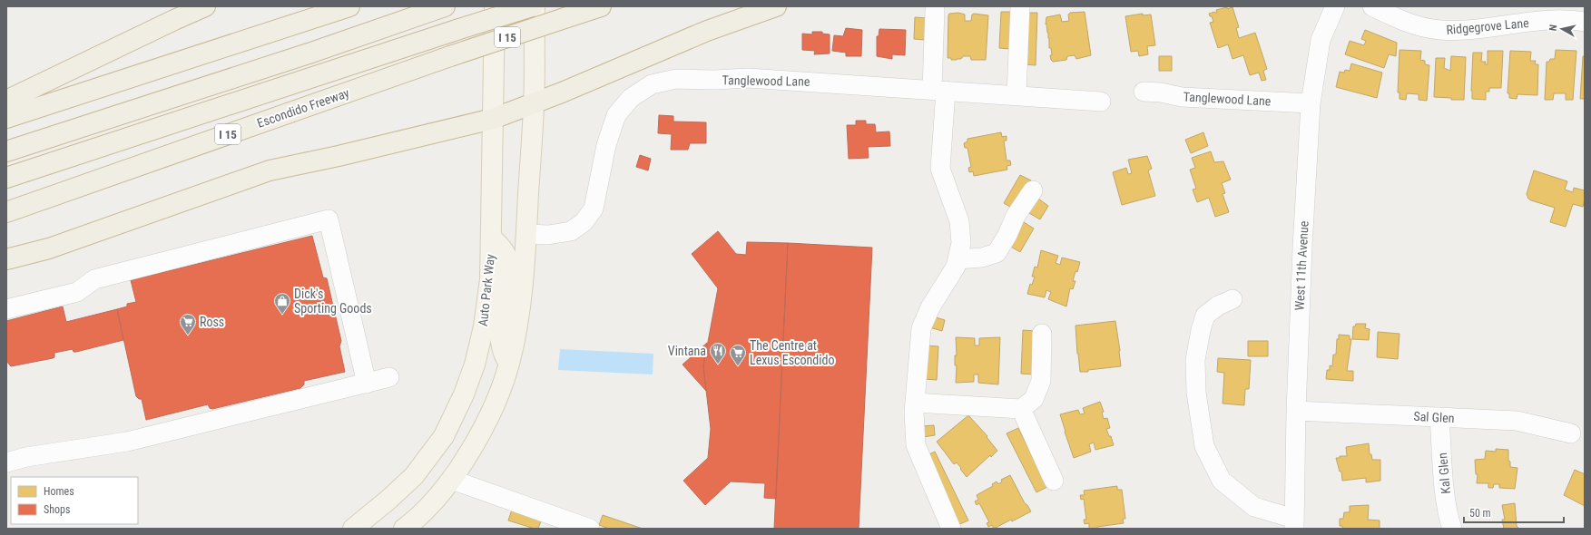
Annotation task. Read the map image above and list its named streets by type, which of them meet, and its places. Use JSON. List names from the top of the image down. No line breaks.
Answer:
{"streets":{"highway":["I 15","Escondido Freeway"],"main road":["Auto Park Way"],"street":["Ridgegrove Lane","Tanglewood Lane","West 11th Avenue","Sal Glen","Kal Glen"]},"crossings":[["Tanglewood Lane","West 11th Avenue"],["West 11th Avenue","Sal Glen"],["Sal Glen","Kal Glen"]],"places":{"shop":["Dick's Sporting Goods"],"supermarket":["Ross","The Centre at Lexus Escondido"],"restaurant":["Vintana"]},"legend":["Homes","Shops"],"scale_bar":"50 m","north":"left"}
